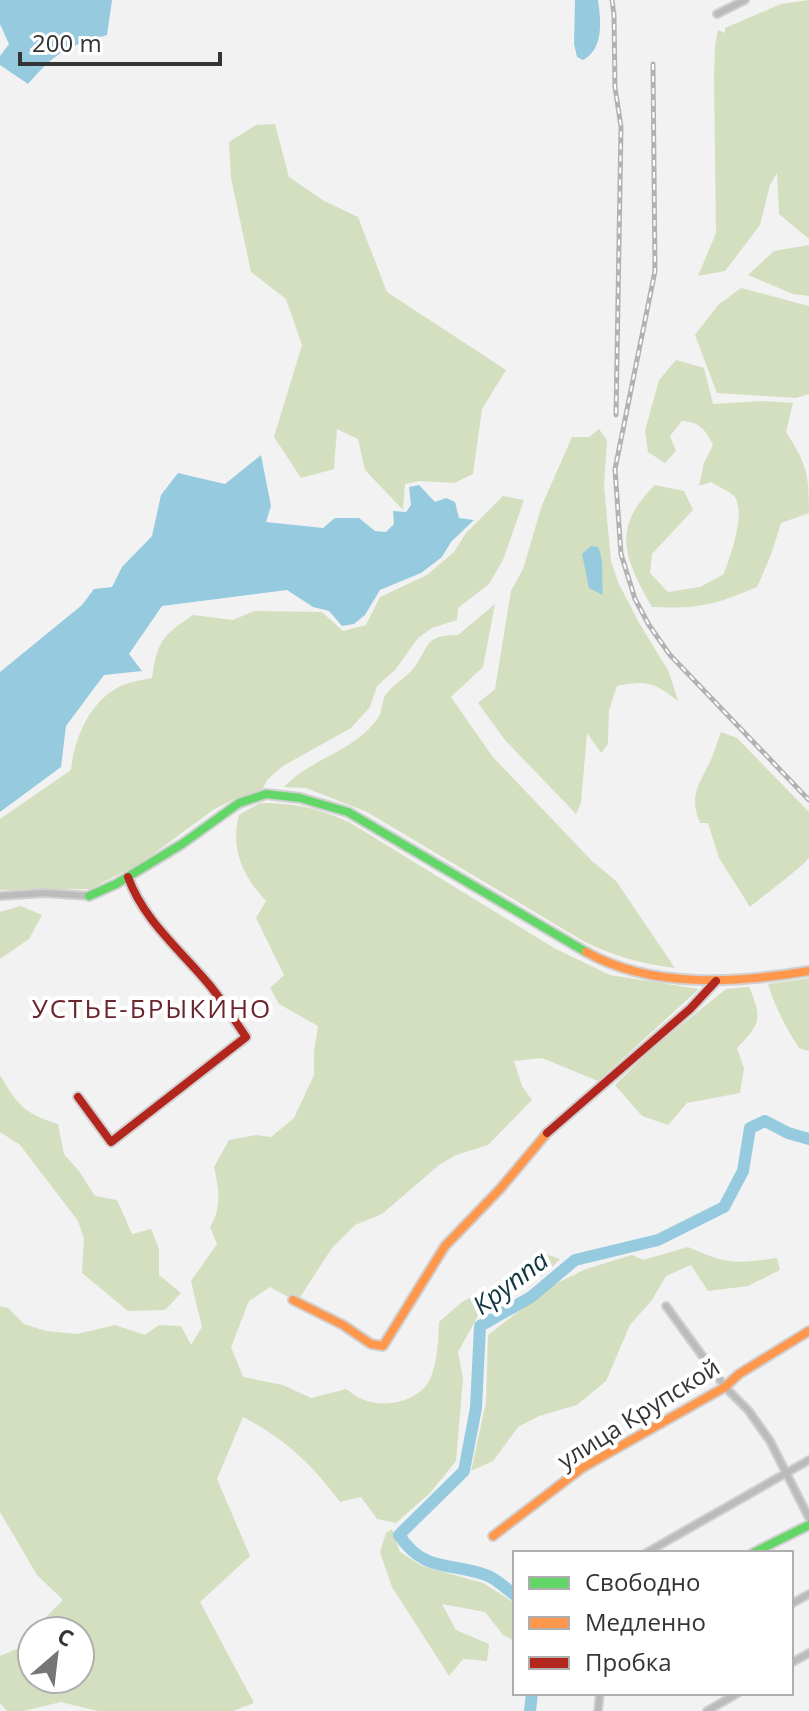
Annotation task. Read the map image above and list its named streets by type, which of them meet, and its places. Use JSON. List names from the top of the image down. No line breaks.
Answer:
{"streets":{"street":["улица Крупской"]},"districts":["УСТЬЕ-БРЫКИНО"],"water":["Круппа"],"legend":["Свободно","Медленно","Пробка"],"scale_bar":"200 m","north":"top right"}
